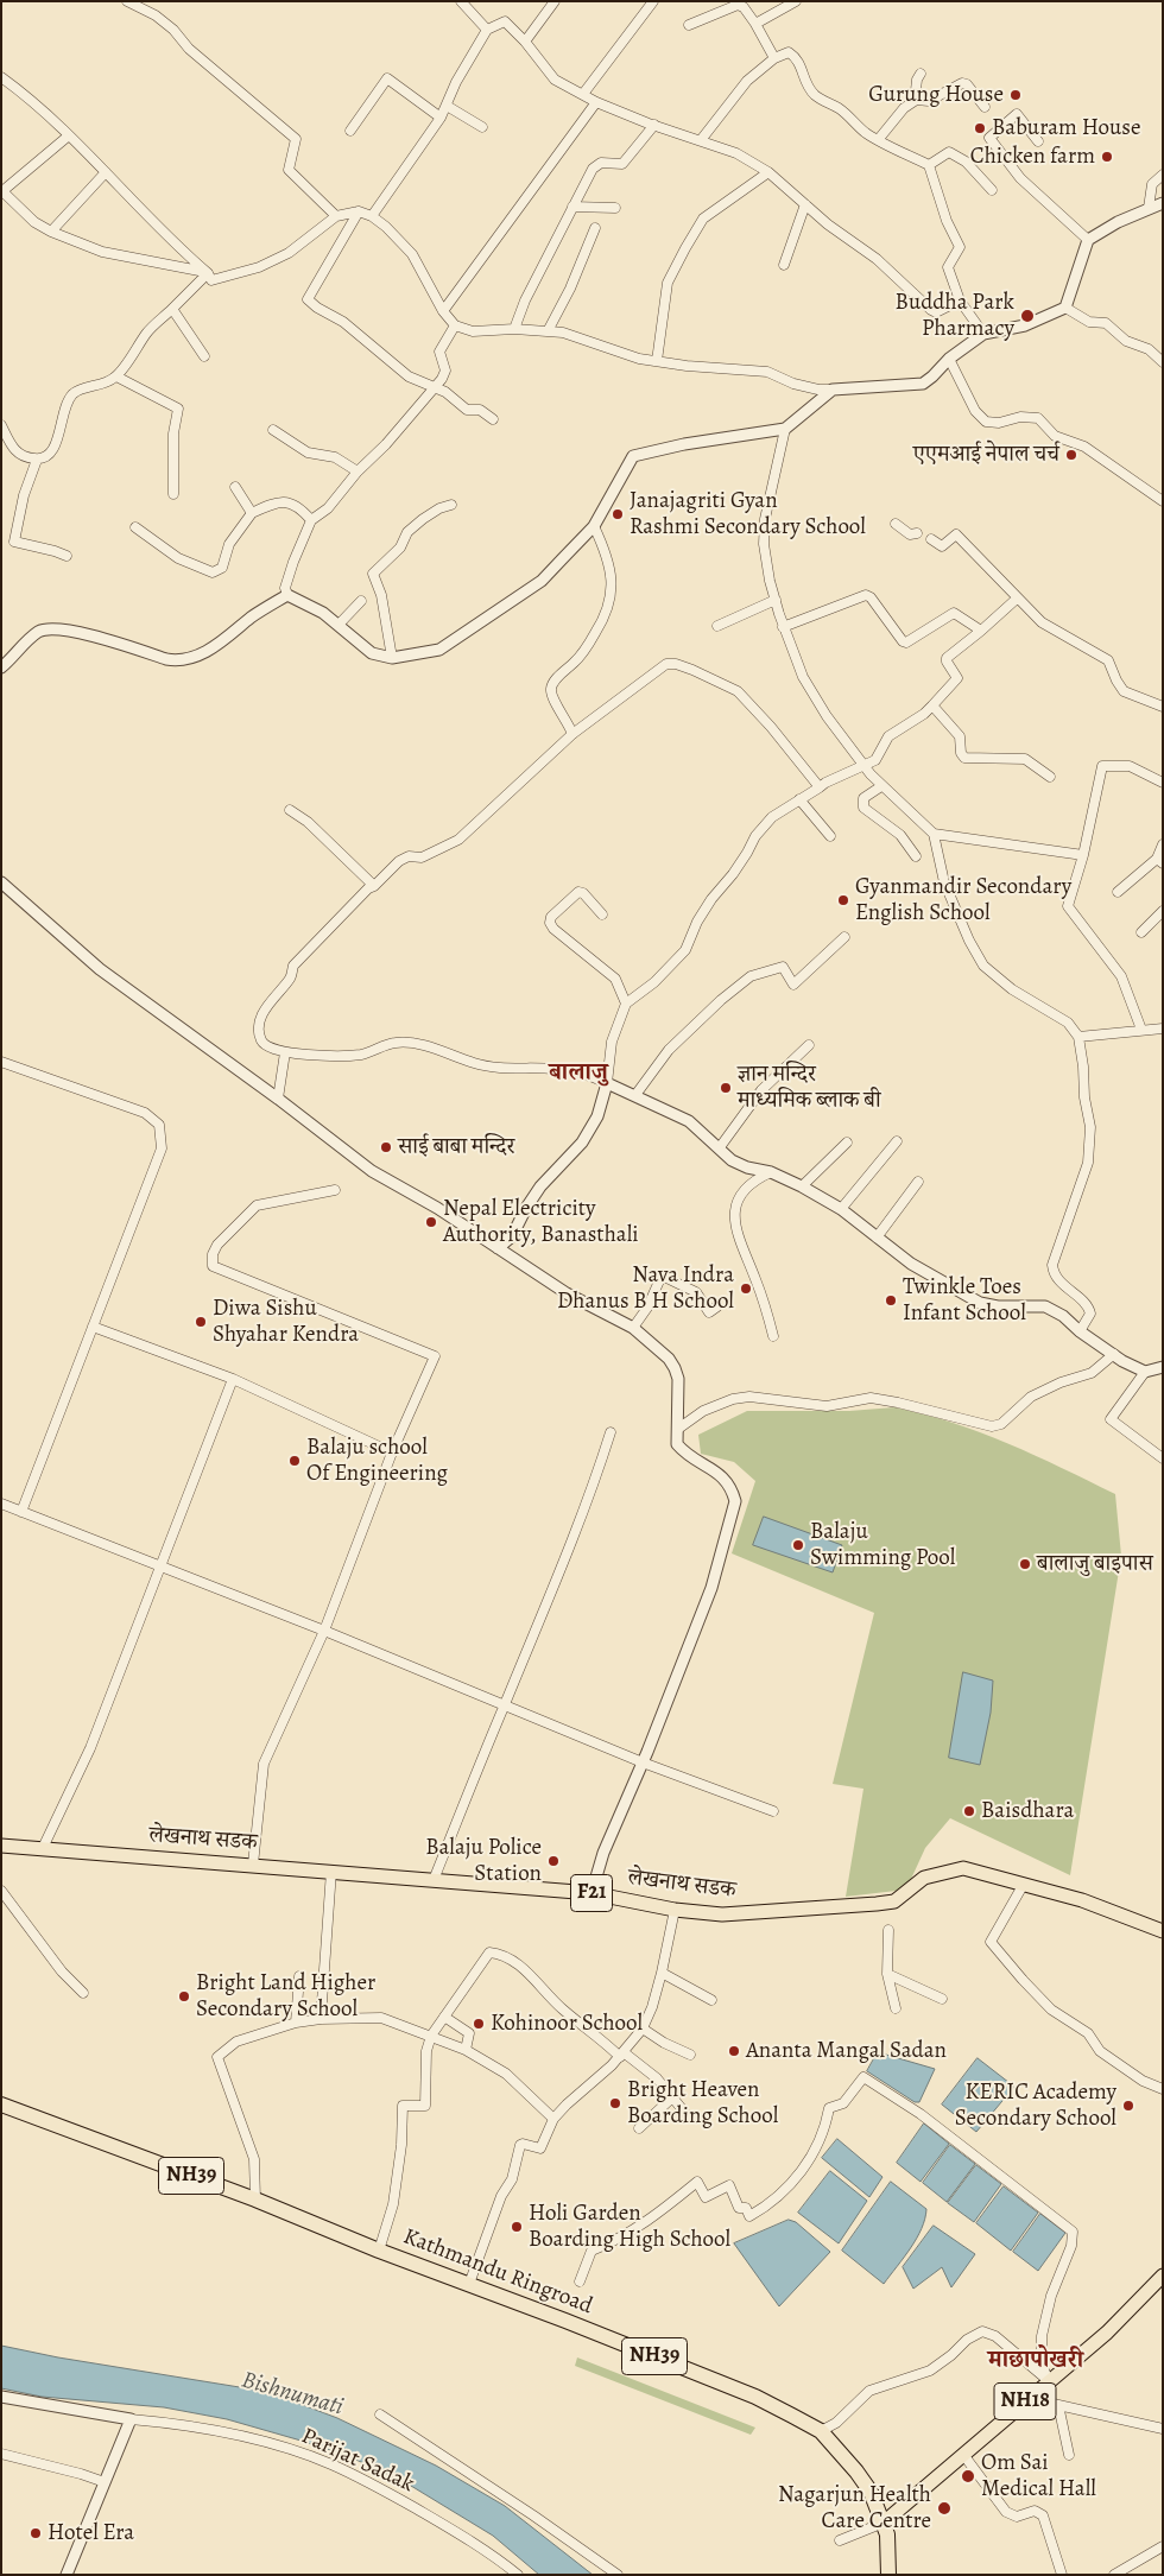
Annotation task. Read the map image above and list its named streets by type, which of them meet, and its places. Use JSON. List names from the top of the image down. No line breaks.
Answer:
{"streets":{"highway":["NH39","Kathmandu Ringroad"],"main road":["लेखनाथ सडक","F21","NH18"],"street":["Parijat Sadak"]},"crossings":[["Kathmandu Ringroad","NH18"]],"districts":["बालाजु","माछापोखरी"],"water":["Bishnumati"],"places":["Gurung House","Baburam House","Chicken farm","Buddha Park Pharmacy","एएमआई नेपाल चर्च","Janajagriti Gyan Rashmi Secondary School","Gyanmandir Secondary English School","ज्ञान मन्दिर माध्यमिक ब्लाक बी","साई बाबा मन्दिर","Nepal Electricity Authority, Banasthali","Nava Indra Dhanus B H School","Twinkle Toes Infant School","Diwa Sishu Shyahar Kendra","Balaju school Of Engineering","Balaju Swimming Pool","बालाजु बाइपास","Baisdhara","Balaju Police Station","Bright Land Higher Secondary School","Kohinoor School","Ananta Mangal Sadan","Bright Heaven Boarding School","KERIC Academy Secondary School","Holi Garden Boarding High School","Om Sai Medical Hall","Nagarjun Health Care Centre","Hotel Era"]}
